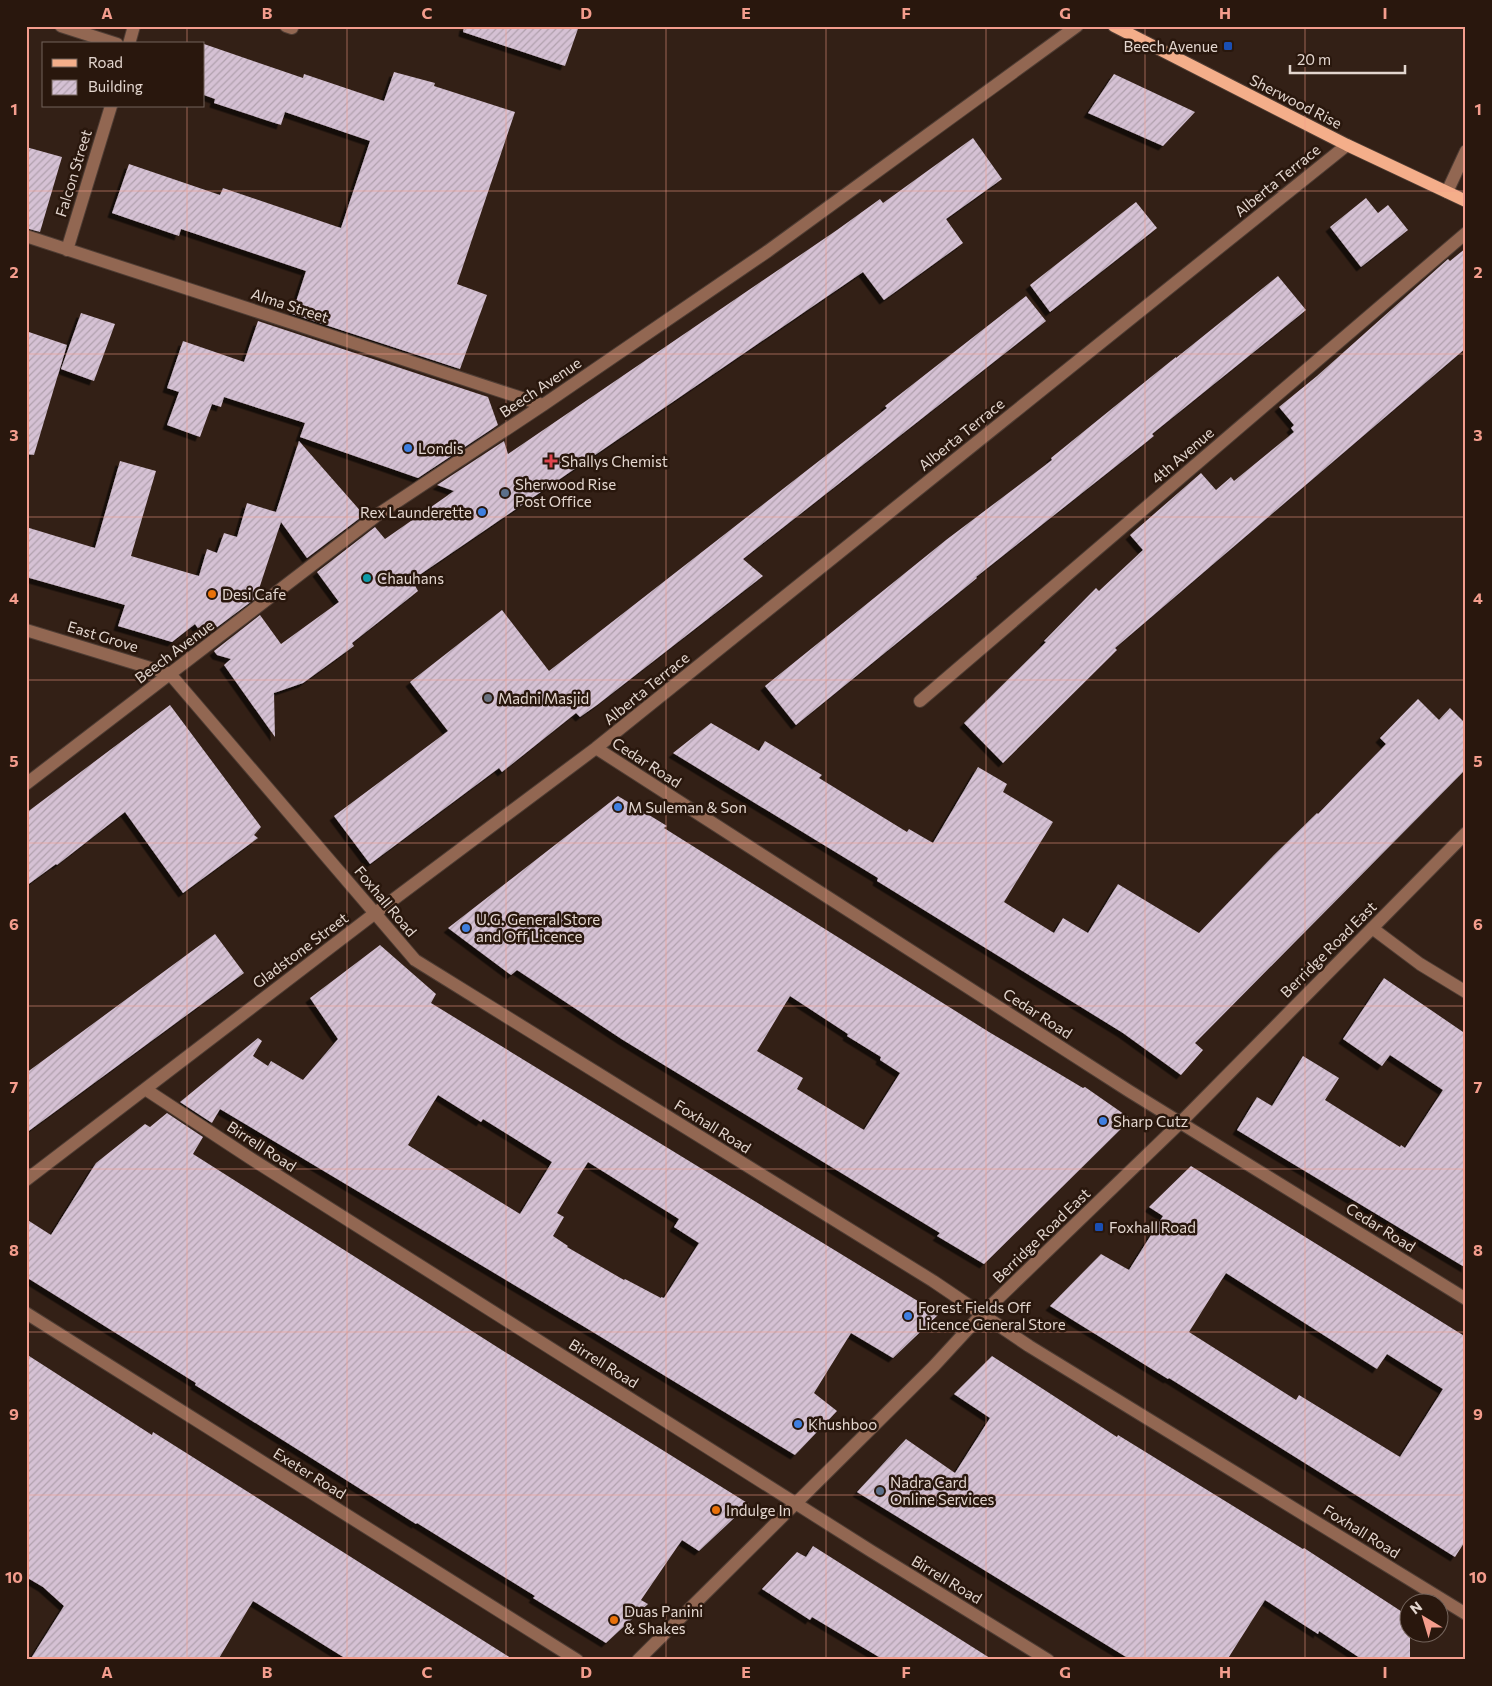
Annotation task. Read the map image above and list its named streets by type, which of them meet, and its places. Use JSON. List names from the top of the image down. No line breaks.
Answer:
{"streets":{"main road":["Sherwood Rise"],"street":["Falcon Street","Alberta Terrace","Alma Street","Beech Avenue","4th Avenue","East Grove","Cedar Road","Foxhall Road","Berridge Road East","Gladstone Street","Birrell Road","Exeter Road"]},"crossings":[["Sherwood Rise","Alberta Terrace"],["Falcon Street","Alma Street"],["Alberta Terrace","Cedar Road"],["Alberta Terrace","Gladstone Street"],["Alma Street","Beech Avenue"],["Beech Avenue","East Grove"],["Beech Avenue","Foxhall Road"],["East Grove","Foxhall Road"],["Cedar Road","Berridge Road East"],["Cedar Road","Gladstone Street"],["Foxhall Road","Berridge Road East"],["Foxhall Road","Gladstone Street"],["Berridge Road East","Birrell Road"],["Gladstone Street","Birrell Road"]],"places":{"transit":["Beech Avenue","Foxhall Road"],"other":["Londis","Sherwood Rise Post Office","Rex Launderette","Chauhans","Desi Cafe","Madni Masjid","M Suleman & Son","U.G. General Store and Off Licence","Sharp Cutz","Forest Fields Off Licence General Store","Khushboo","Nadra Card Online Services","Indulge In","Duas Panini & Shakes"],"health":["Shallys Chemist"]},"legend":["Road","Building"],"scale_bar":"20 m","north":"top left","grid":{"columns":["A","B","C","D","E","F","G","H","I"],"rows":["1","2","3","4","5","6","7","8","9","10"]}}
